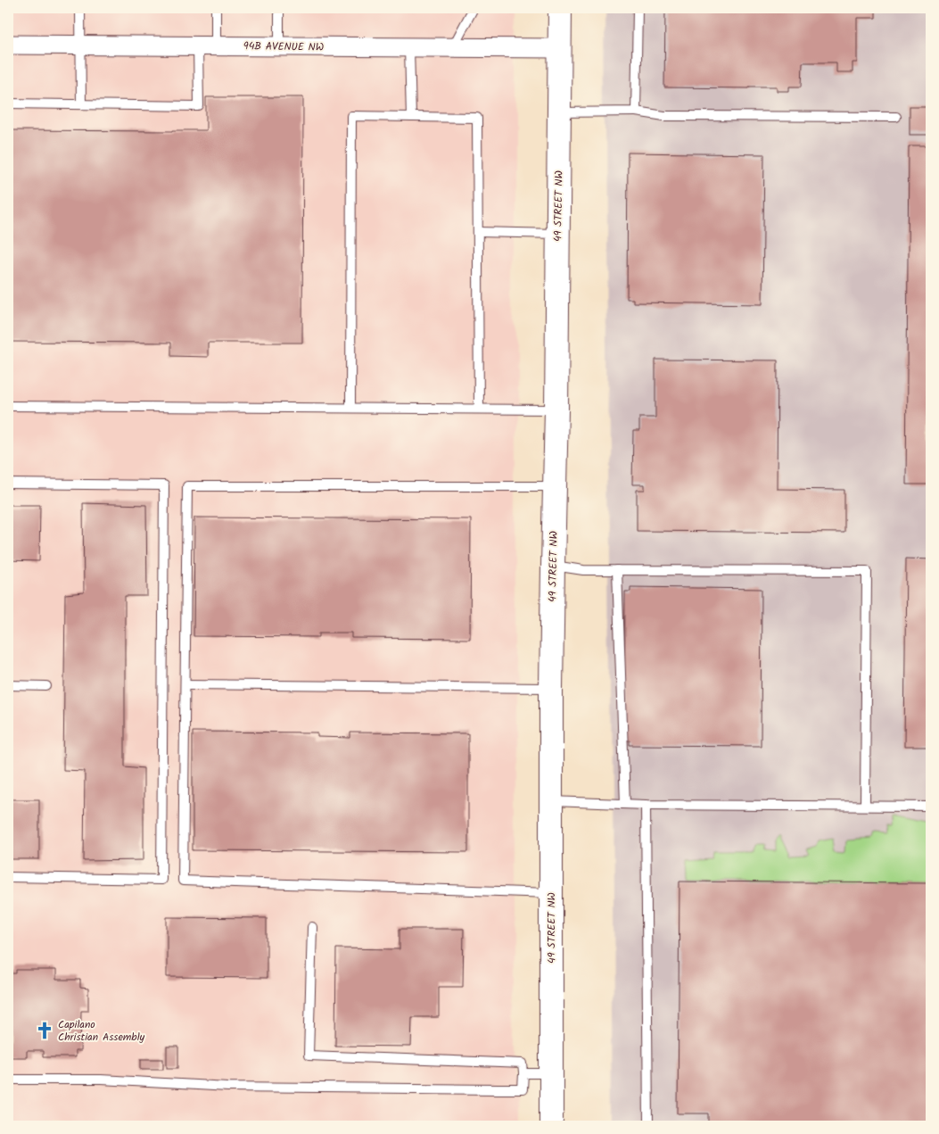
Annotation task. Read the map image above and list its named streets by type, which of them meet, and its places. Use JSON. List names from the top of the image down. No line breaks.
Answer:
{"streets":{"street":["94B AVENUE NW","49 STREET NW"]},"crossings":[["94B AVENUE NW","49 STREET NW"]],"places":{"church":["Capilano Christian Assembly"]}}
